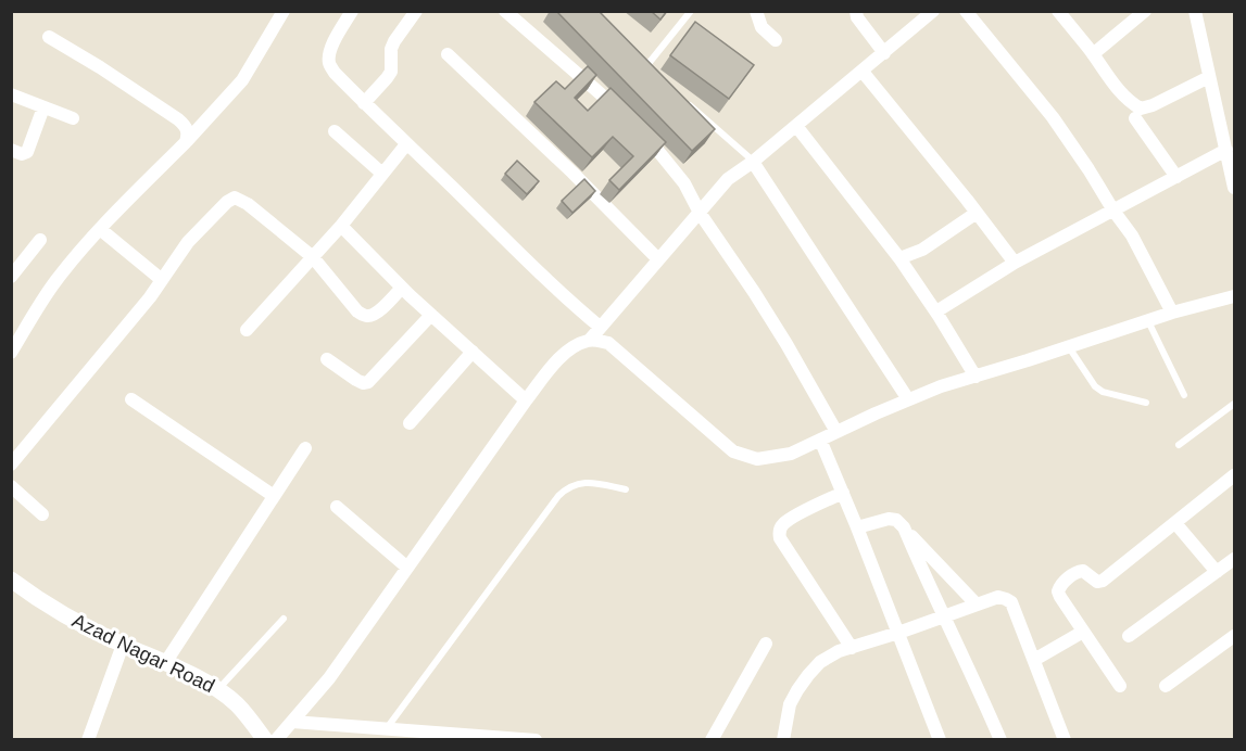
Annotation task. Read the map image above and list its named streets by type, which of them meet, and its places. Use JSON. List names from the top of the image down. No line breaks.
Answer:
{"streets":{"street":["Azad Nagar Road"]}}
